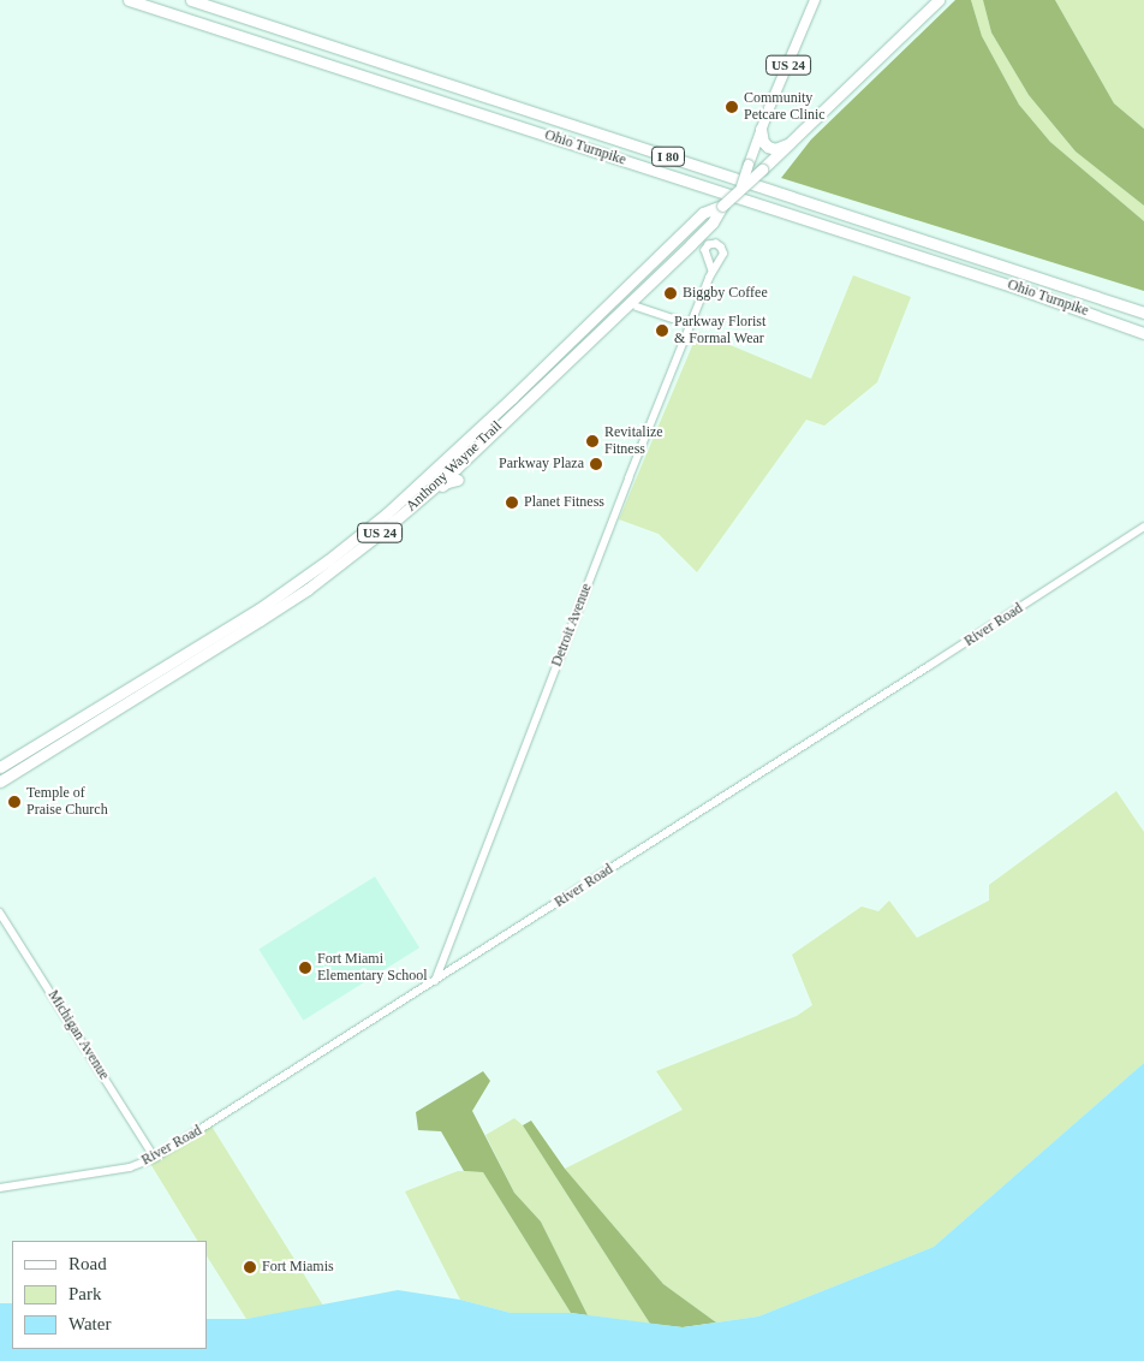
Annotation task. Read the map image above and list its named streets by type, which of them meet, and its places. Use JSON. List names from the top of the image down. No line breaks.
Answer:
{"streets":{"highway":["US 24","Ohio Turnpike","I 80","Anthony Wayne Trail"],"street":["Detroit Avenue","River Road","Michigan Avenue"]},"crossings":[["US 24","Anthony Wayne Trail"],["Detroit Avenue","River Road"],["River Road","Michigan Avenue"]],"places":["Community Petcare Clinic","Biggby Coffee","Parkway Florist & Formal Wear","Revitalize Fitness","Parkway Plaza","Planet Fitness","Temple of Praise Church","Fort Miami Elementary School","Fort Miamis"],"legend":["Road","Park","Water"]}
